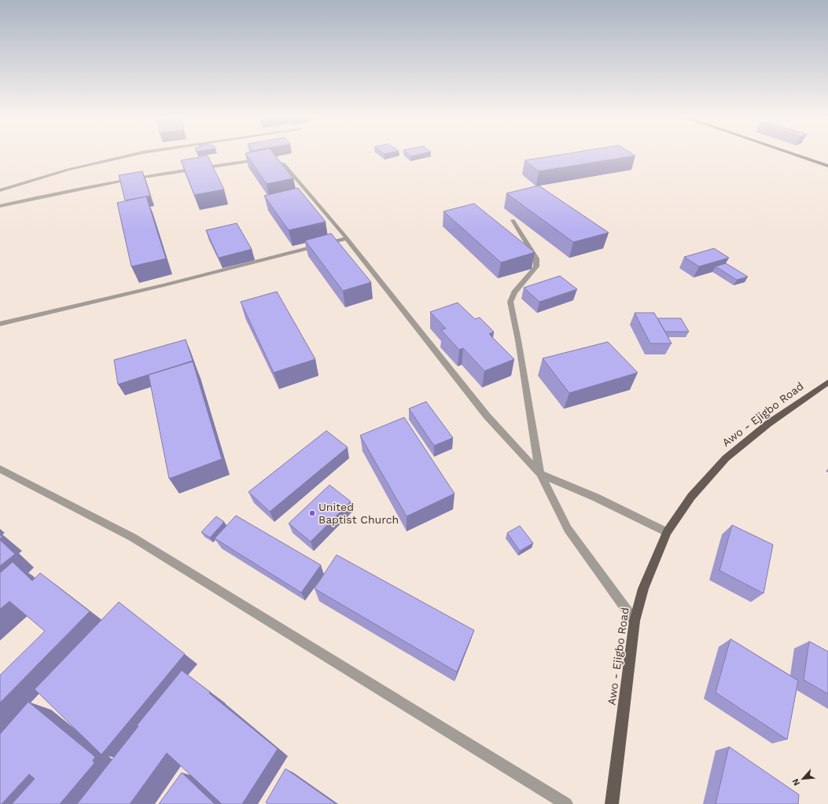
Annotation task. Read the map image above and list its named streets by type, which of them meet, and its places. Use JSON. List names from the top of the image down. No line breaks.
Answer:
{"streets":{"main road":["Awo - Ejigbo Road"]},"places":["United Baptist Church"],"north":"bottom left"}
